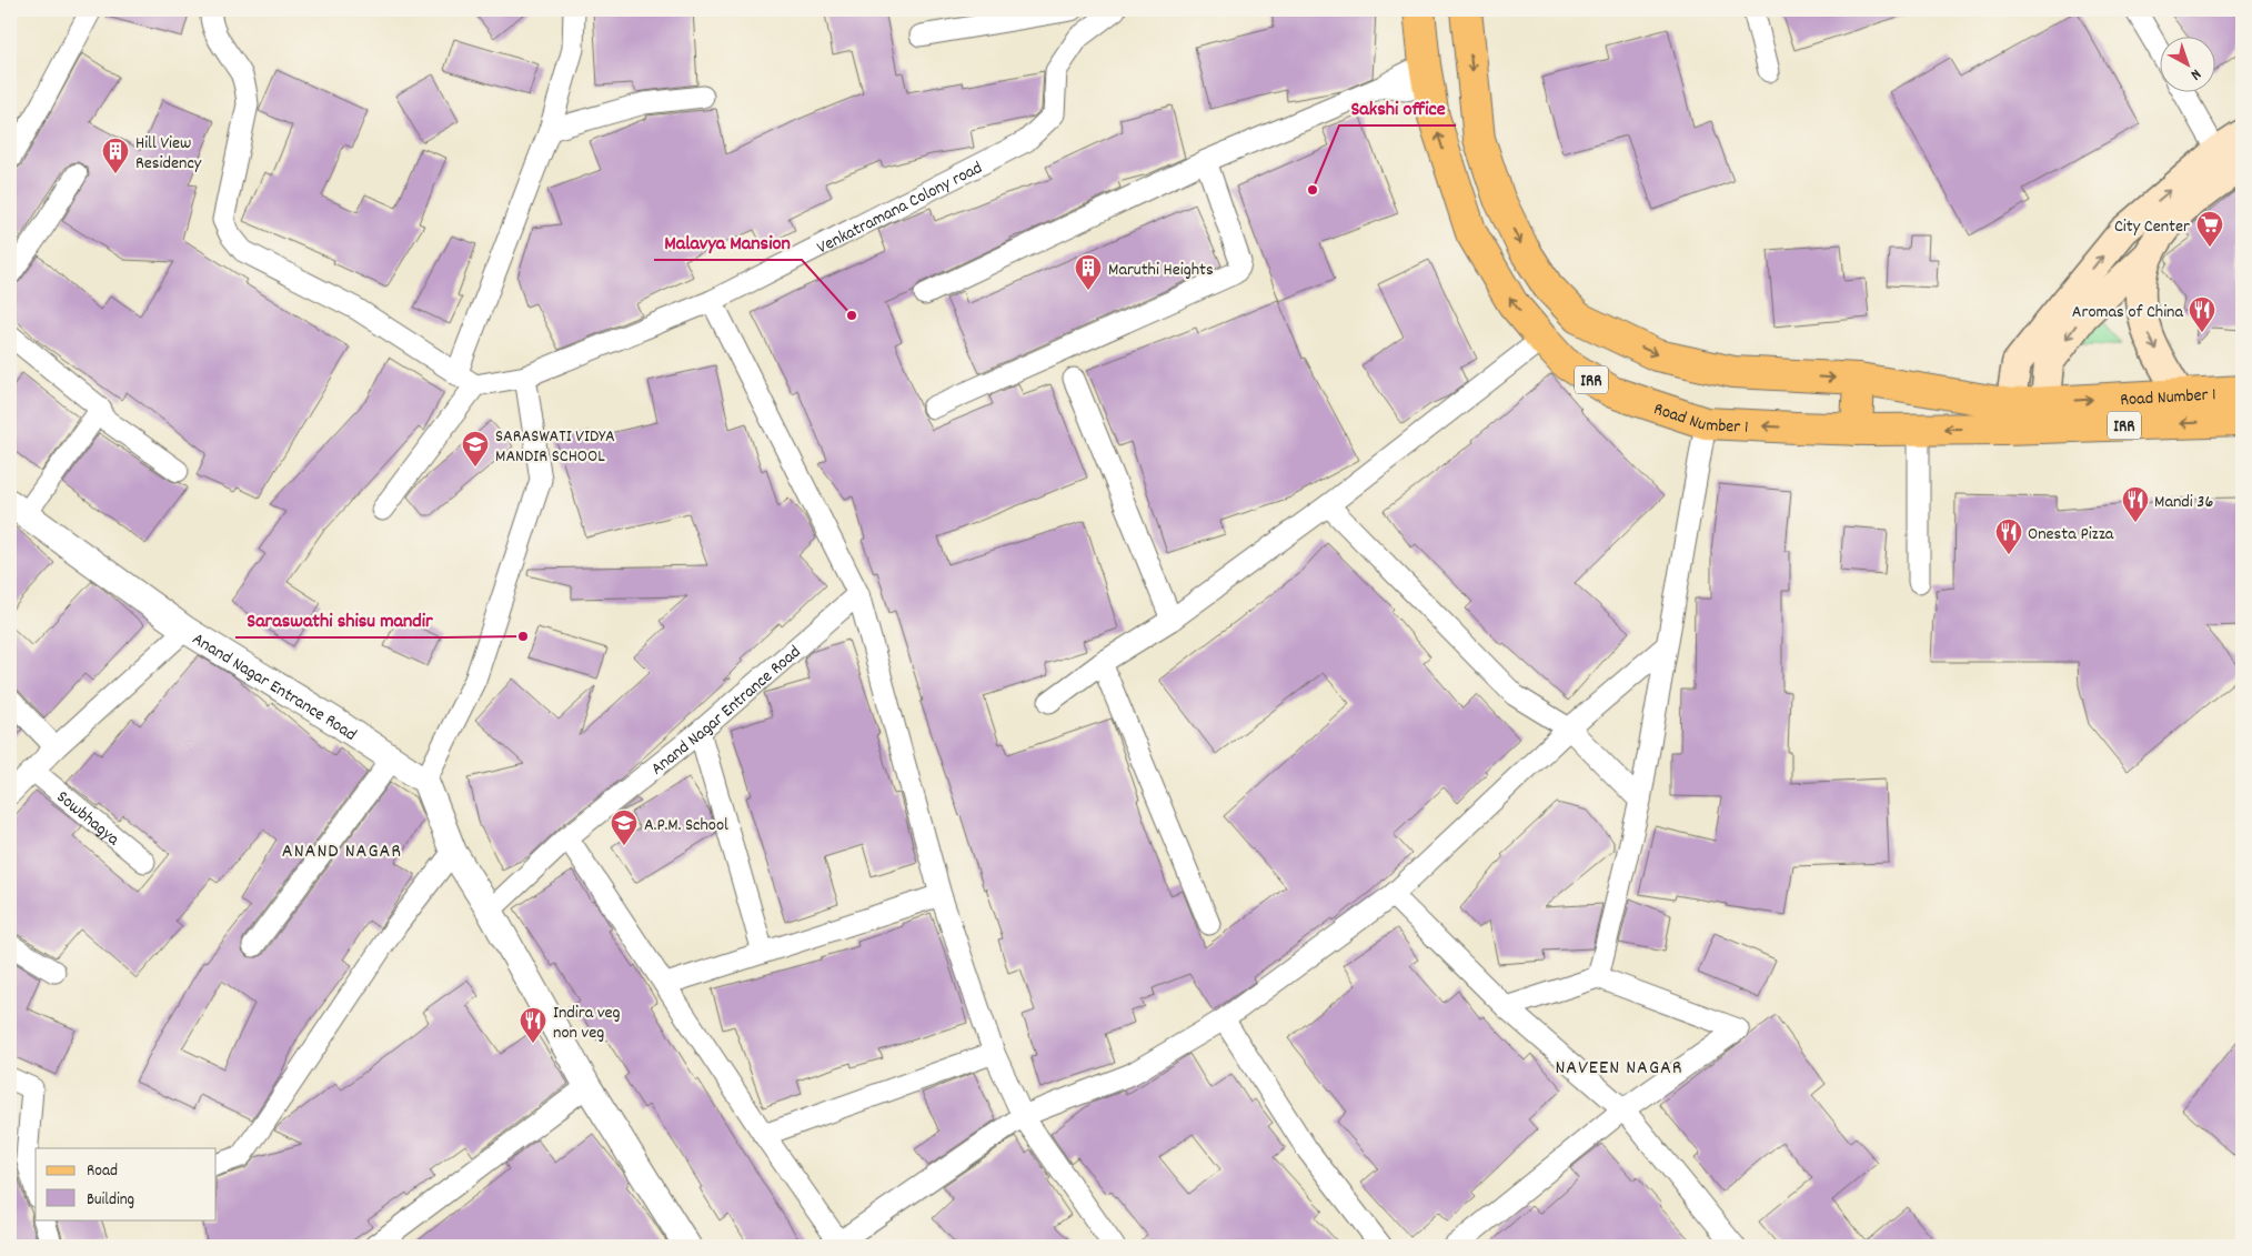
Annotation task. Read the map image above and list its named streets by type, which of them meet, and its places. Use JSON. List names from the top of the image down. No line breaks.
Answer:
{"streets":{"main road":["IRR","Road Number 1"],"street":["Venkatramana Colony road","Anand Nagar Entrance Road","Sowbhagya"]},"districts":["ANAND NAGAR","NAVEEN NAGAR"],"places":{"building":["Hill View Residency","Maruthi Heights"],"other":["Sakshi office","Malavya Mansion","Saraswathi shisu mandir"],"supermarket":["City Center"],"restaurant":["Aromas of China","Mandi 36","Onesta Pizza","Indira veg non veg"],"school or university":["SARASWATI VIDYA MANDIR SCHOOL","A.P.M. School"]},"legend":["Road","Building"],"north":"bottom right"}
